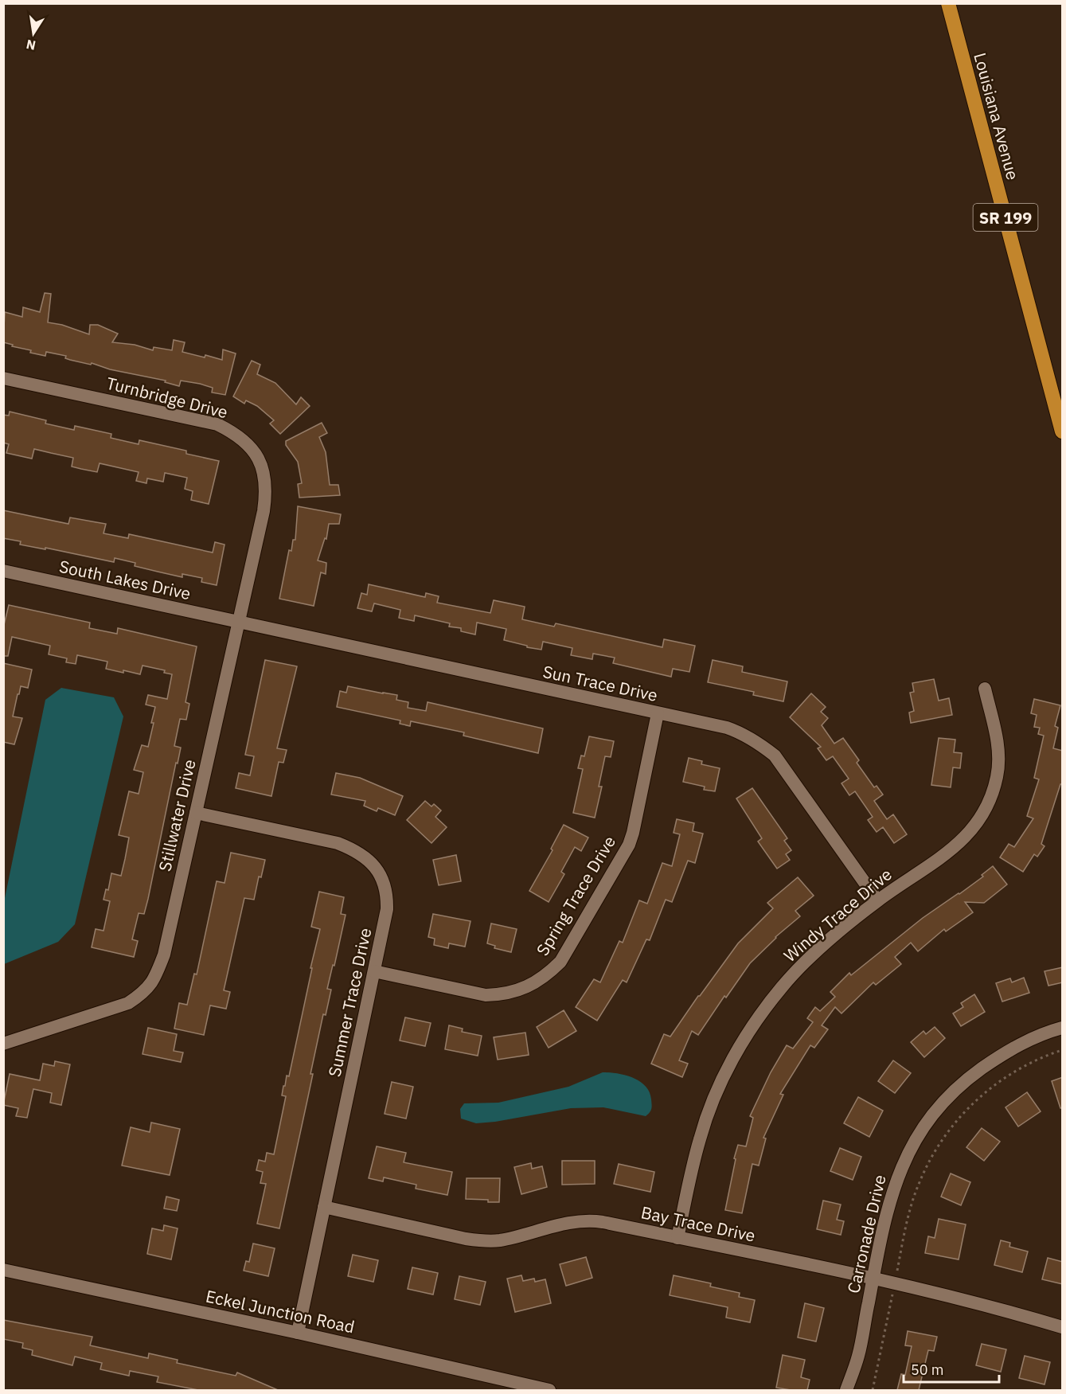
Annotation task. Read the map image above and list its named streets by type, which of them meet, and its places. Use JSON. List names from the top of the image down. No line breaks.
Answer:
{"streets":{"main road":["Louisiana Avenue","SR 199"],"street":["Turnbridge Drive","South Lakes Drive","Sun Trace Drive","Stillwater Drive","Spring Trace Drive","Windy Trace Drive","Summer Trace Drive","Bay Trace Drive","Carronade Drive","Eckel Junction Road"]},"crossings":[["Turnbridge Drive","South Lakes Drive"],["Turnbridge Drive","Sun Trace Drive"],["Turnbridge Drive","Stillwater Drive"],["South Lakes Drive","Sun Trace Drive"],["South Lakes Drive","Stillwater Drive"],["Sun Trace Drive","Stillwater Drive"],["Sun Trace Drive","Spring Trace Drive"],["Sun Trace Drive","Windy Trace Drive"],["Stillwater Drive","Summer Trace Drive"],["Spring Trace Drive","Summer Trace Drive"],["Windy Trace Drive","Bay Trace Drive"],["Summer Trace Drive","Bay Trace Drive"],["Summer Trace Drive","Eckel Junction Road"],["Bay Trace Drive","Carronade Drive"]],"scale_bar":"50 m","north":"bottom"}
